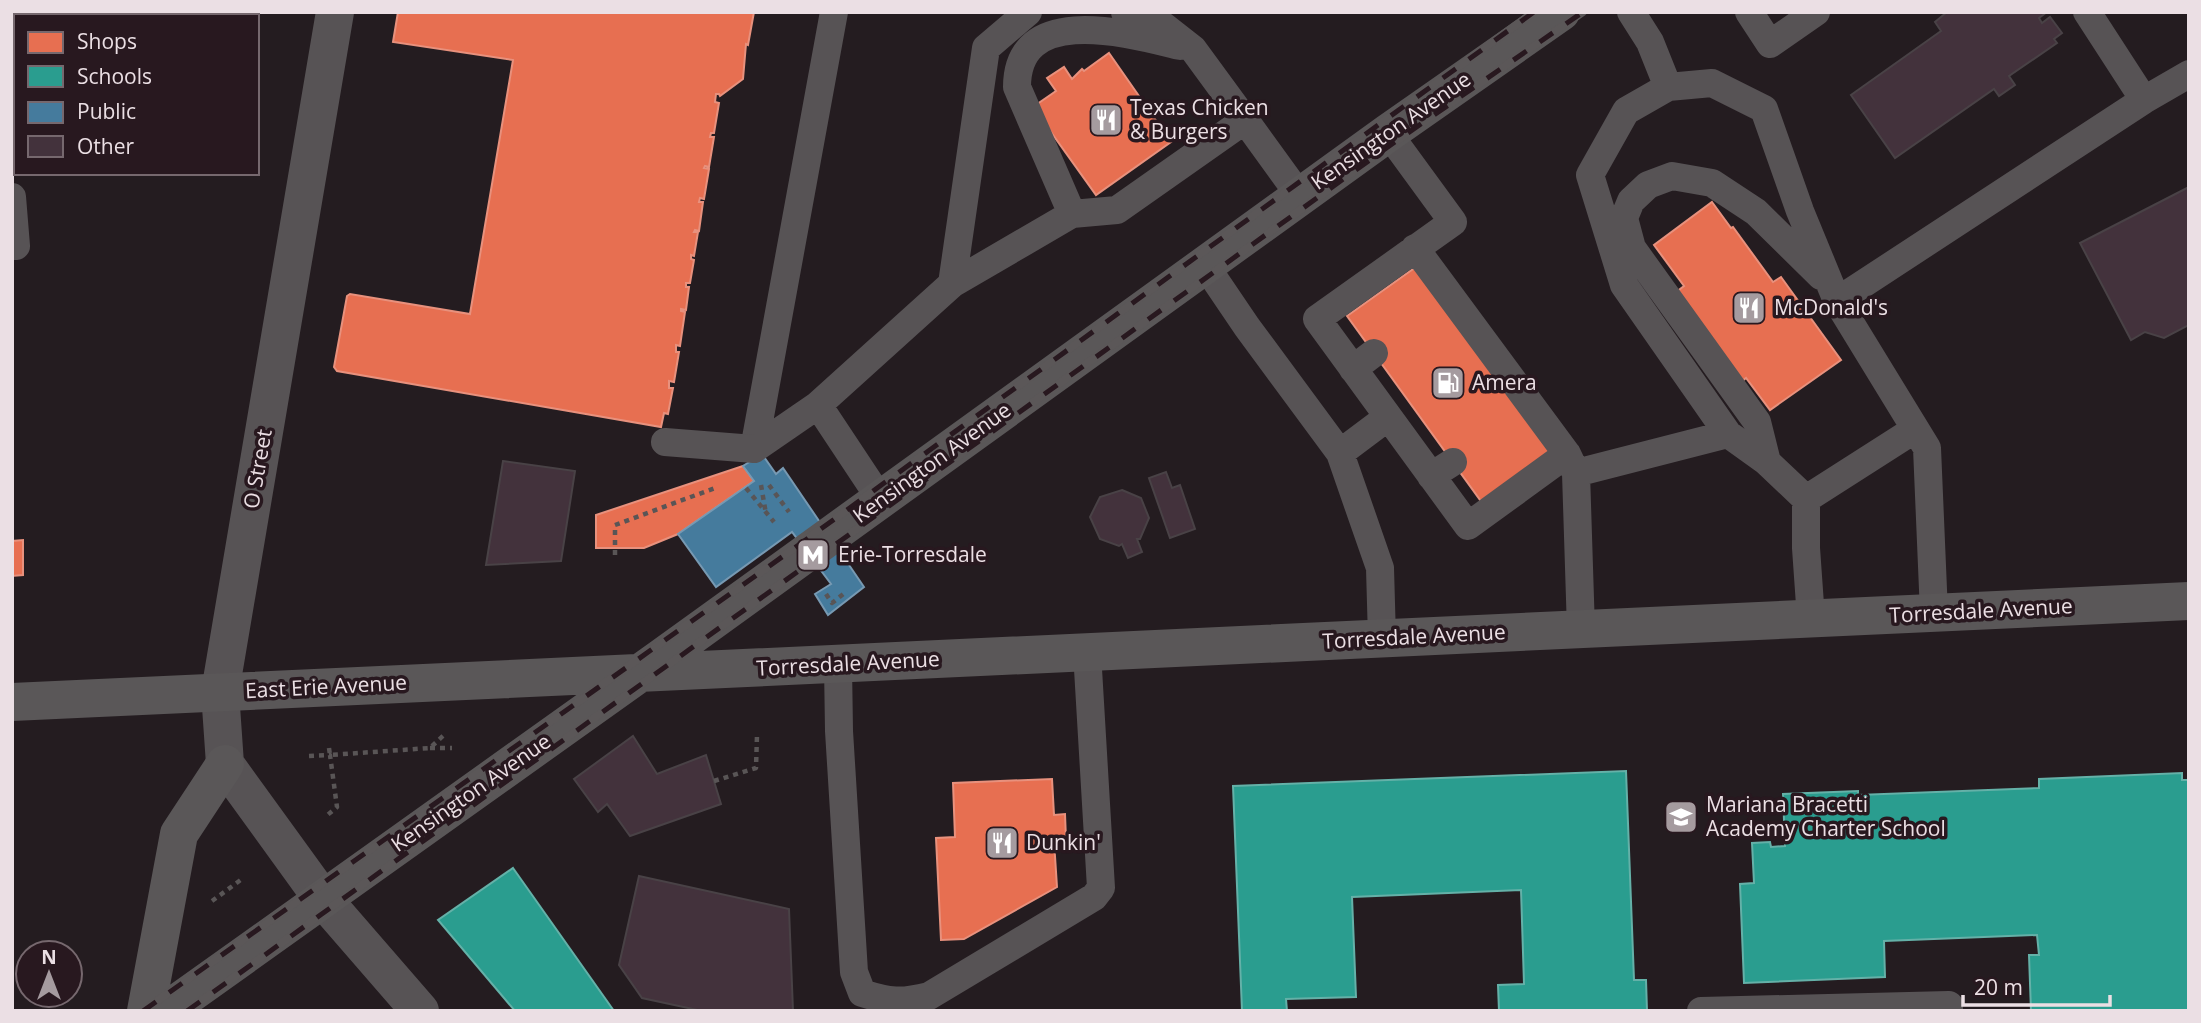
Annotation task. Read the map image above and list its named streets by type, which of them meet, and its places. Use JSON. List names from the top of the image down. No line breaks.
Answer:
{"streets":{"main road":["Kensington Avenue","Torresdale Avenue","East Erie Avenue"],"street":["O Street"]},"crossings":[["Kensington Avenue","Torresdale Avenue"],["Kensington Avenue","East Erie Avenue"],["O Street","East Erie Avenue"],["Torresdale Avenue","East Erie Avenue"]],"places":{"restaurant":["Texas Chicken & Burgers","McDonald's","Dunkin'"],"fuel station":["Amera"],"metro station":["Erie-Torresdale"],"school or university":["Mariana Bracetti Academy Charter School"]},"legend":["Shops","Schools","Public","Other"],"scale_bar":"20 m","north":"top"}
